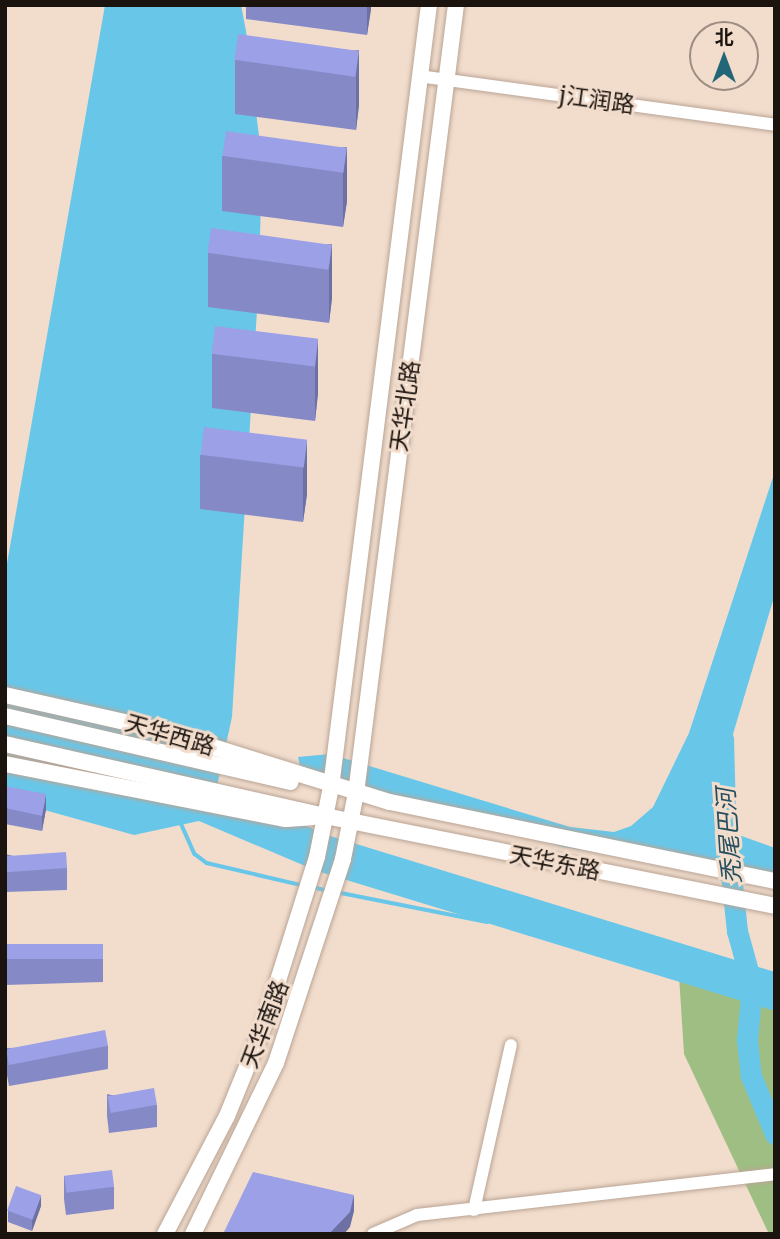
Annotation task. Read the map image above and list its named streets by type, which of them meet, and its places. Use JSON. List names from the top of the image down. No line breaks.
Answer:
{"streets":{"main road":["天华北路","天华西路","天华东路","天华南路"],"street":["j江润路"]},"crossings":[["j江润路","天华北路"],["天华北路","天华西路"],["天华北路","天华东路"],["天华北路","天华南路"],["天华西路","天华东路"],["天华西路","天华南路"],["天华东路","天华南路"]],"water":["秃尾巴河"],"north":"top"}
